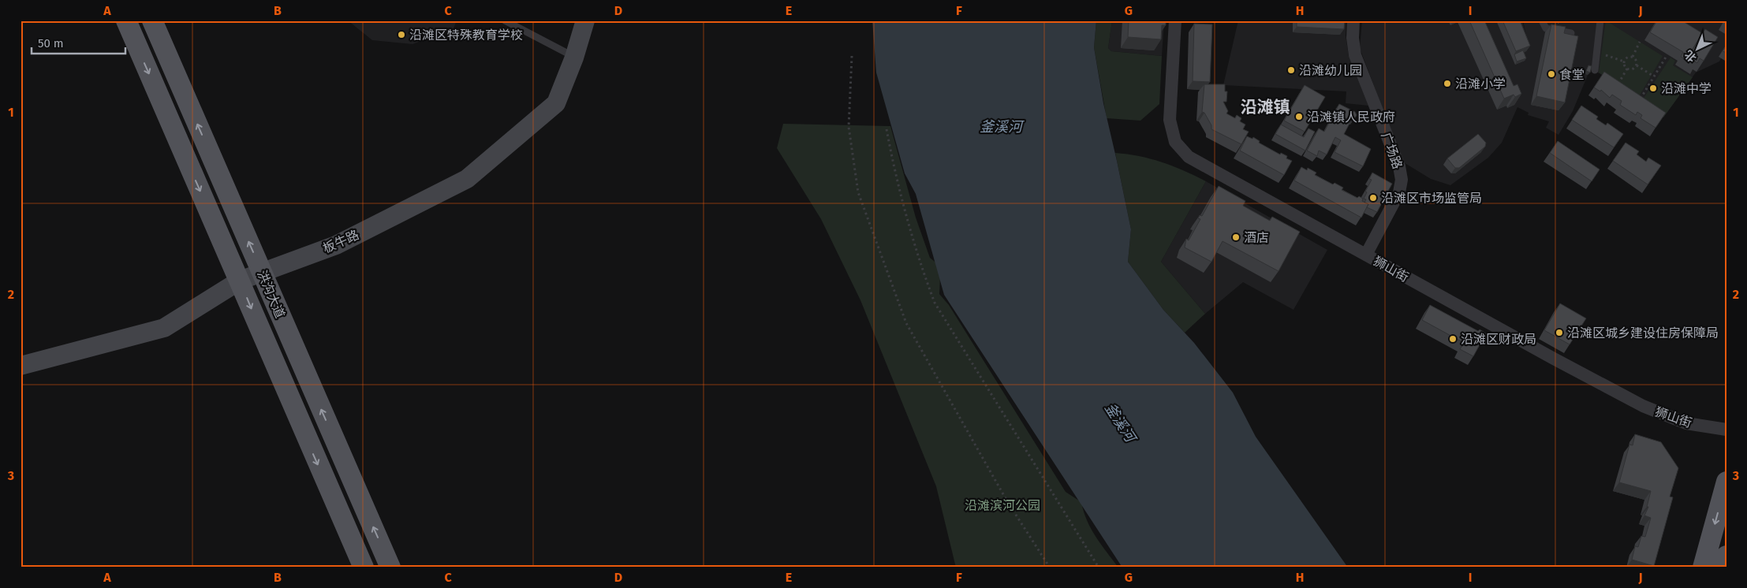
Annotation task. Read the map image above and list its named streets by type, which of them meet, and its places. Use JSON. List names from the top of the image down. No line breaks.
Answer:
{"streets":{"main road":["板牛路","洪沟大道"],"street":["广场路","狮山街"]},"crossings":[["广场路","狮山街"],["板牛路","洪沟大道"]],"districts":["沿滩镇"],"water":["釜溪河"],"parks":["沿滩滨河公园"],"places":["沿滩区特殊教育学校","沿滩幼儿园","食堂","沿滩小学","沿滩中学","沿滩镇人民政府","沿滩区市场监管局","酒店","沿滩区城乡建设住房保障局","沿滩区财政局"],"scale_bar":"50 m","north":"bottom left","grid":{"columns":["A","B","C","D","E","F","G","H","I","J"],"rows":["1","2","3"]}}
